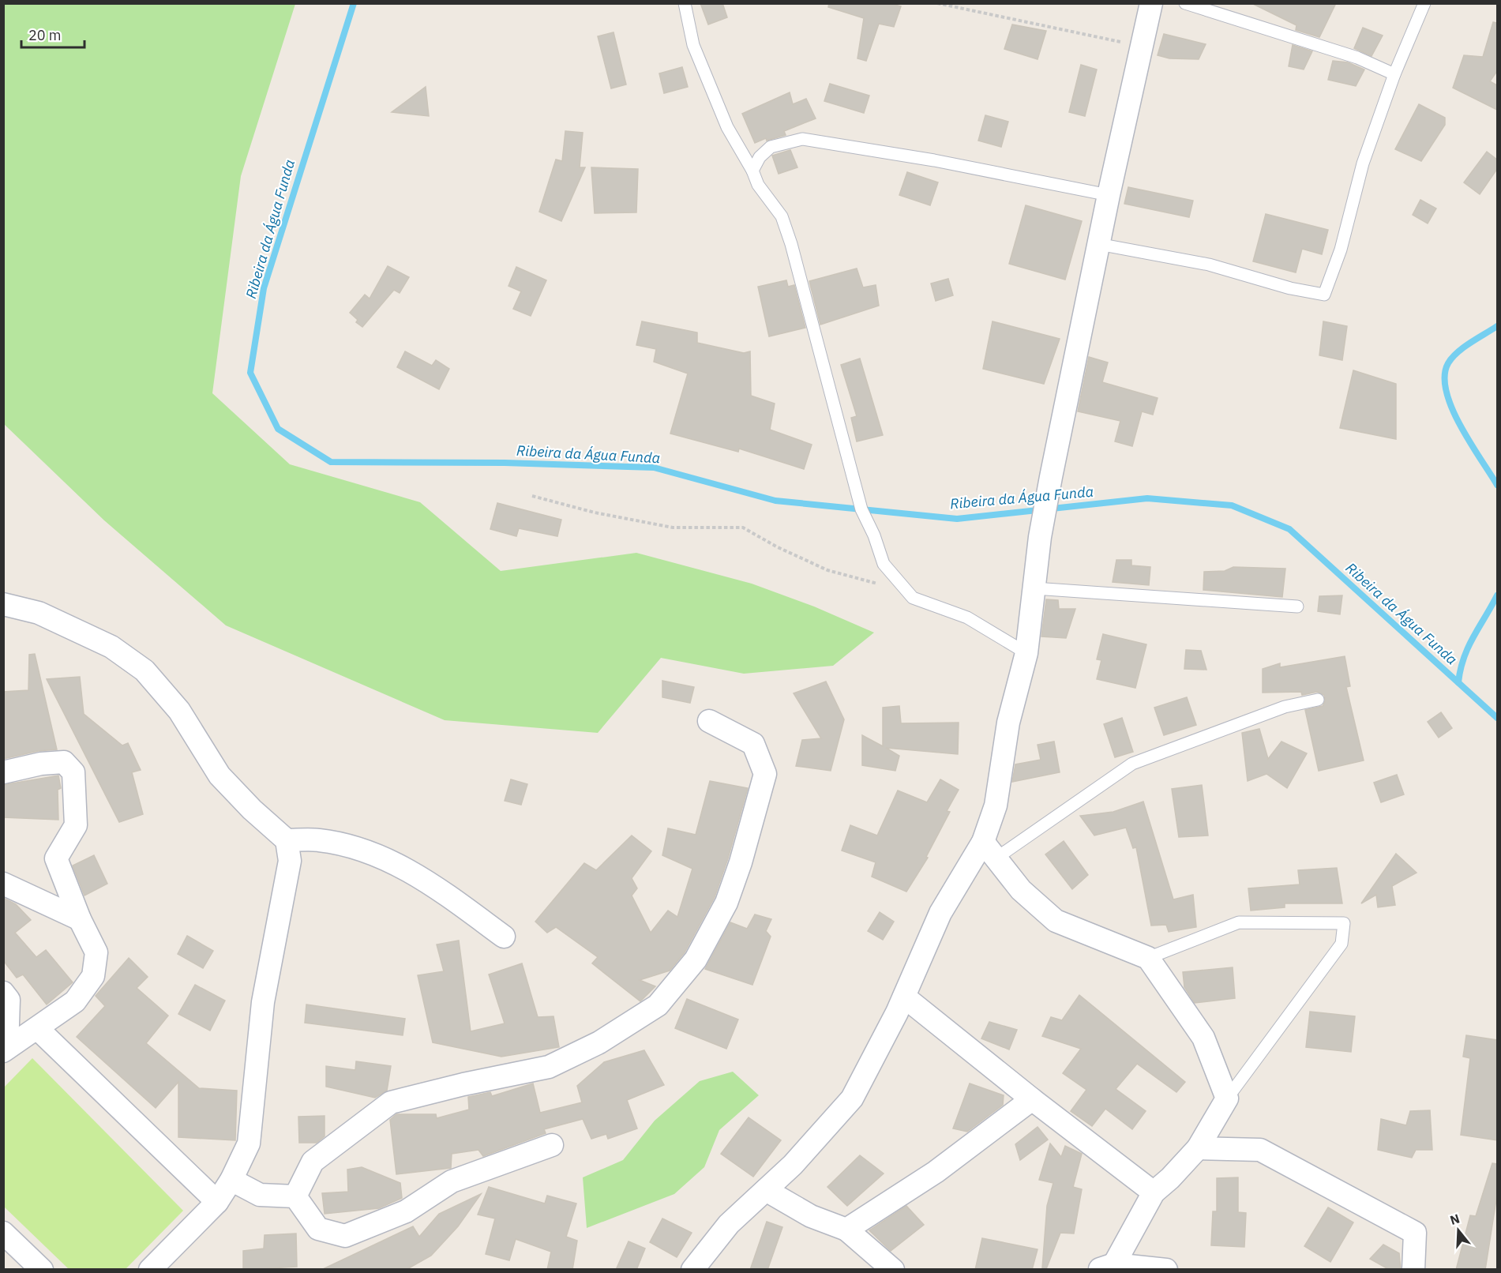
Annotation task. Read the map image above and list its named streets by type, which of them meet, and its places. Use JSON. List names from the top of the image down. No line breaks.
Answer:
{"water":["Ribeira da Água Funda"],"scale_bar":"20 m","north":"top"}
